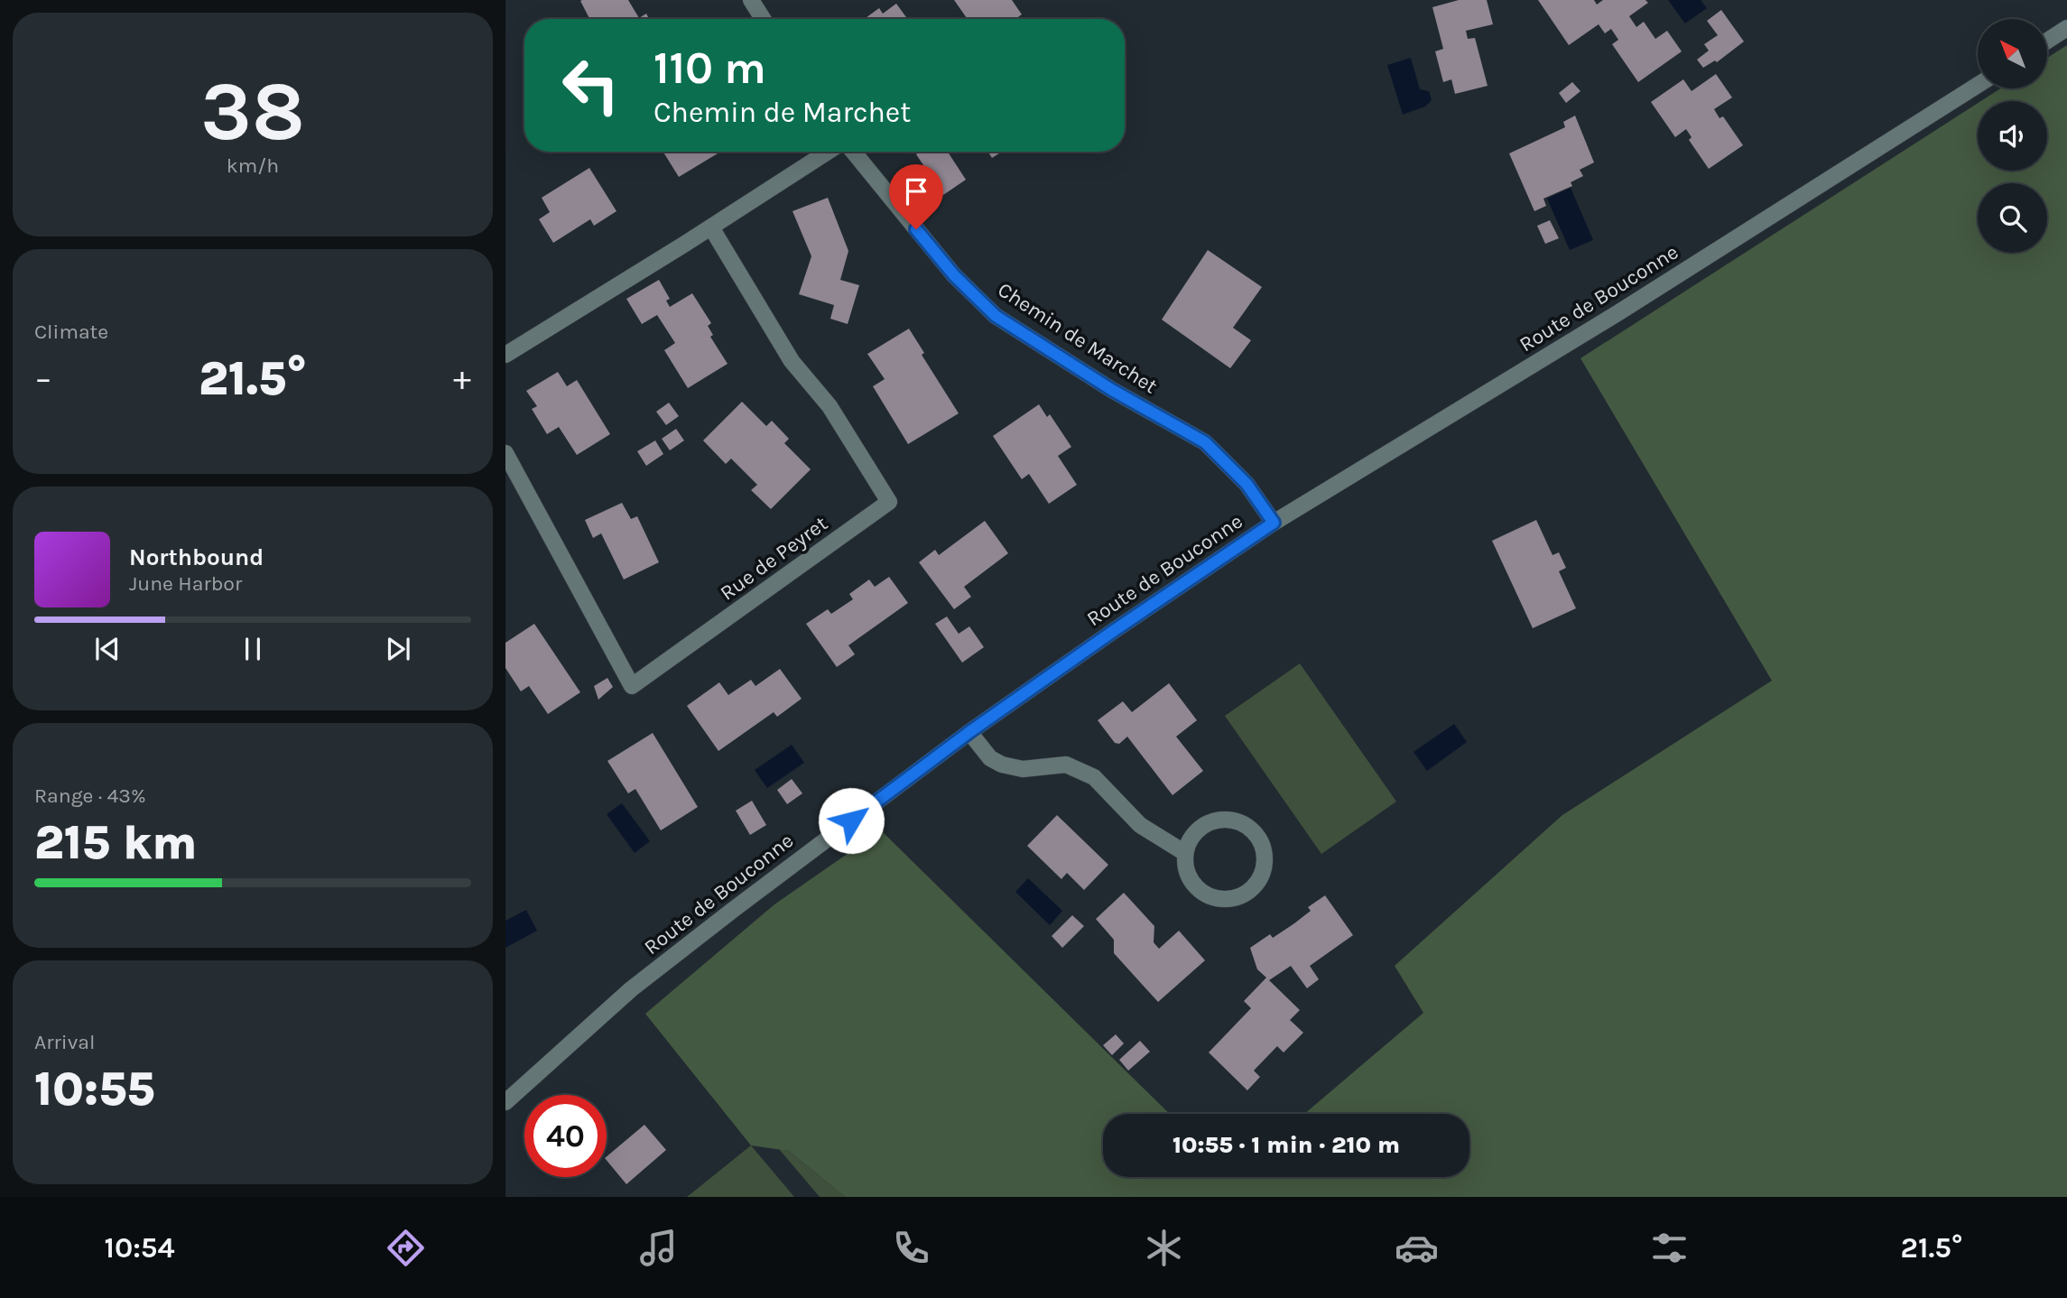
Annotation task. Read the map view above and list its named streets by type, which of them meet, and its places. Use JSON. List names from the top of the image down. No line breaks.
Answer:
{"streets":{"street":["Route de Bouconne","Chemin de Marchet","Rue de Peyret"]},"crossings":[["Route de Bouconne","Chemin de Marchet"]],"north":"top left","page":{"tile":[["38","km/h"],"Climate",["Range · 43%","215 km"],["Arrival","10:55"]],"turn":["110 m","Chemin de Marchet"],"heat":["−","21.5°","+"],"song":["Northbound","June Harbor"],"limit":"40","trip":"10:55 · 1 min · 210 m","tabs":["10:54","21.5°"]}}
